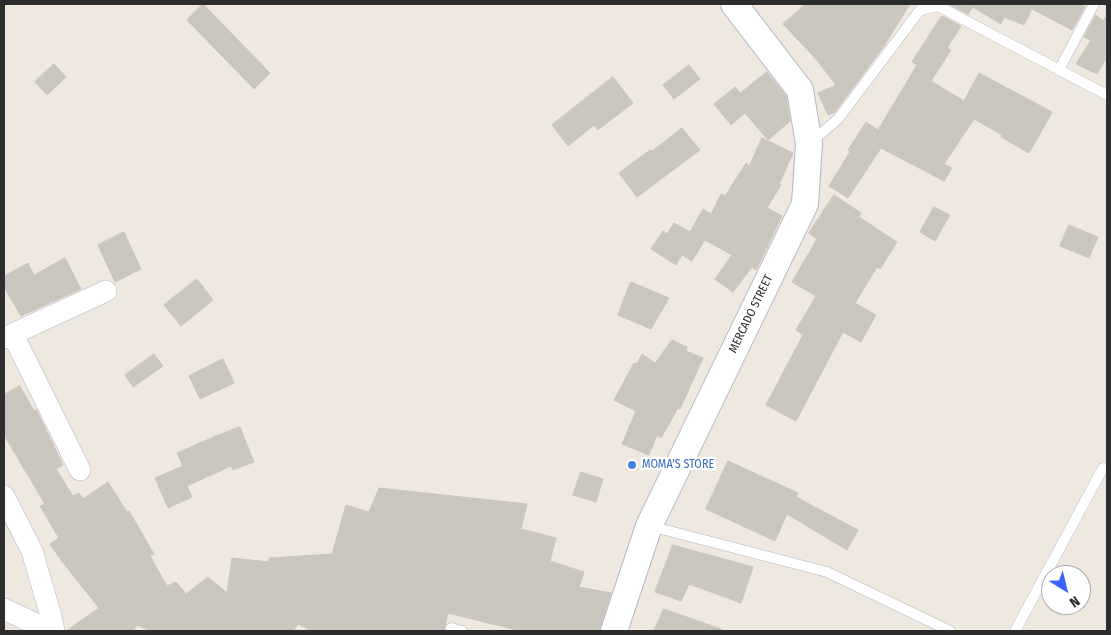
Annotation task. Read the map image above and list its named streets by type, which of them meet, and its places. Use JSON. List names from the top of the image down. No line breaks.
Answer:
{"streets":{"street":["MERCADO STREET"]},"places":["MOMA'S STORE"],"north":"bottom right"}
